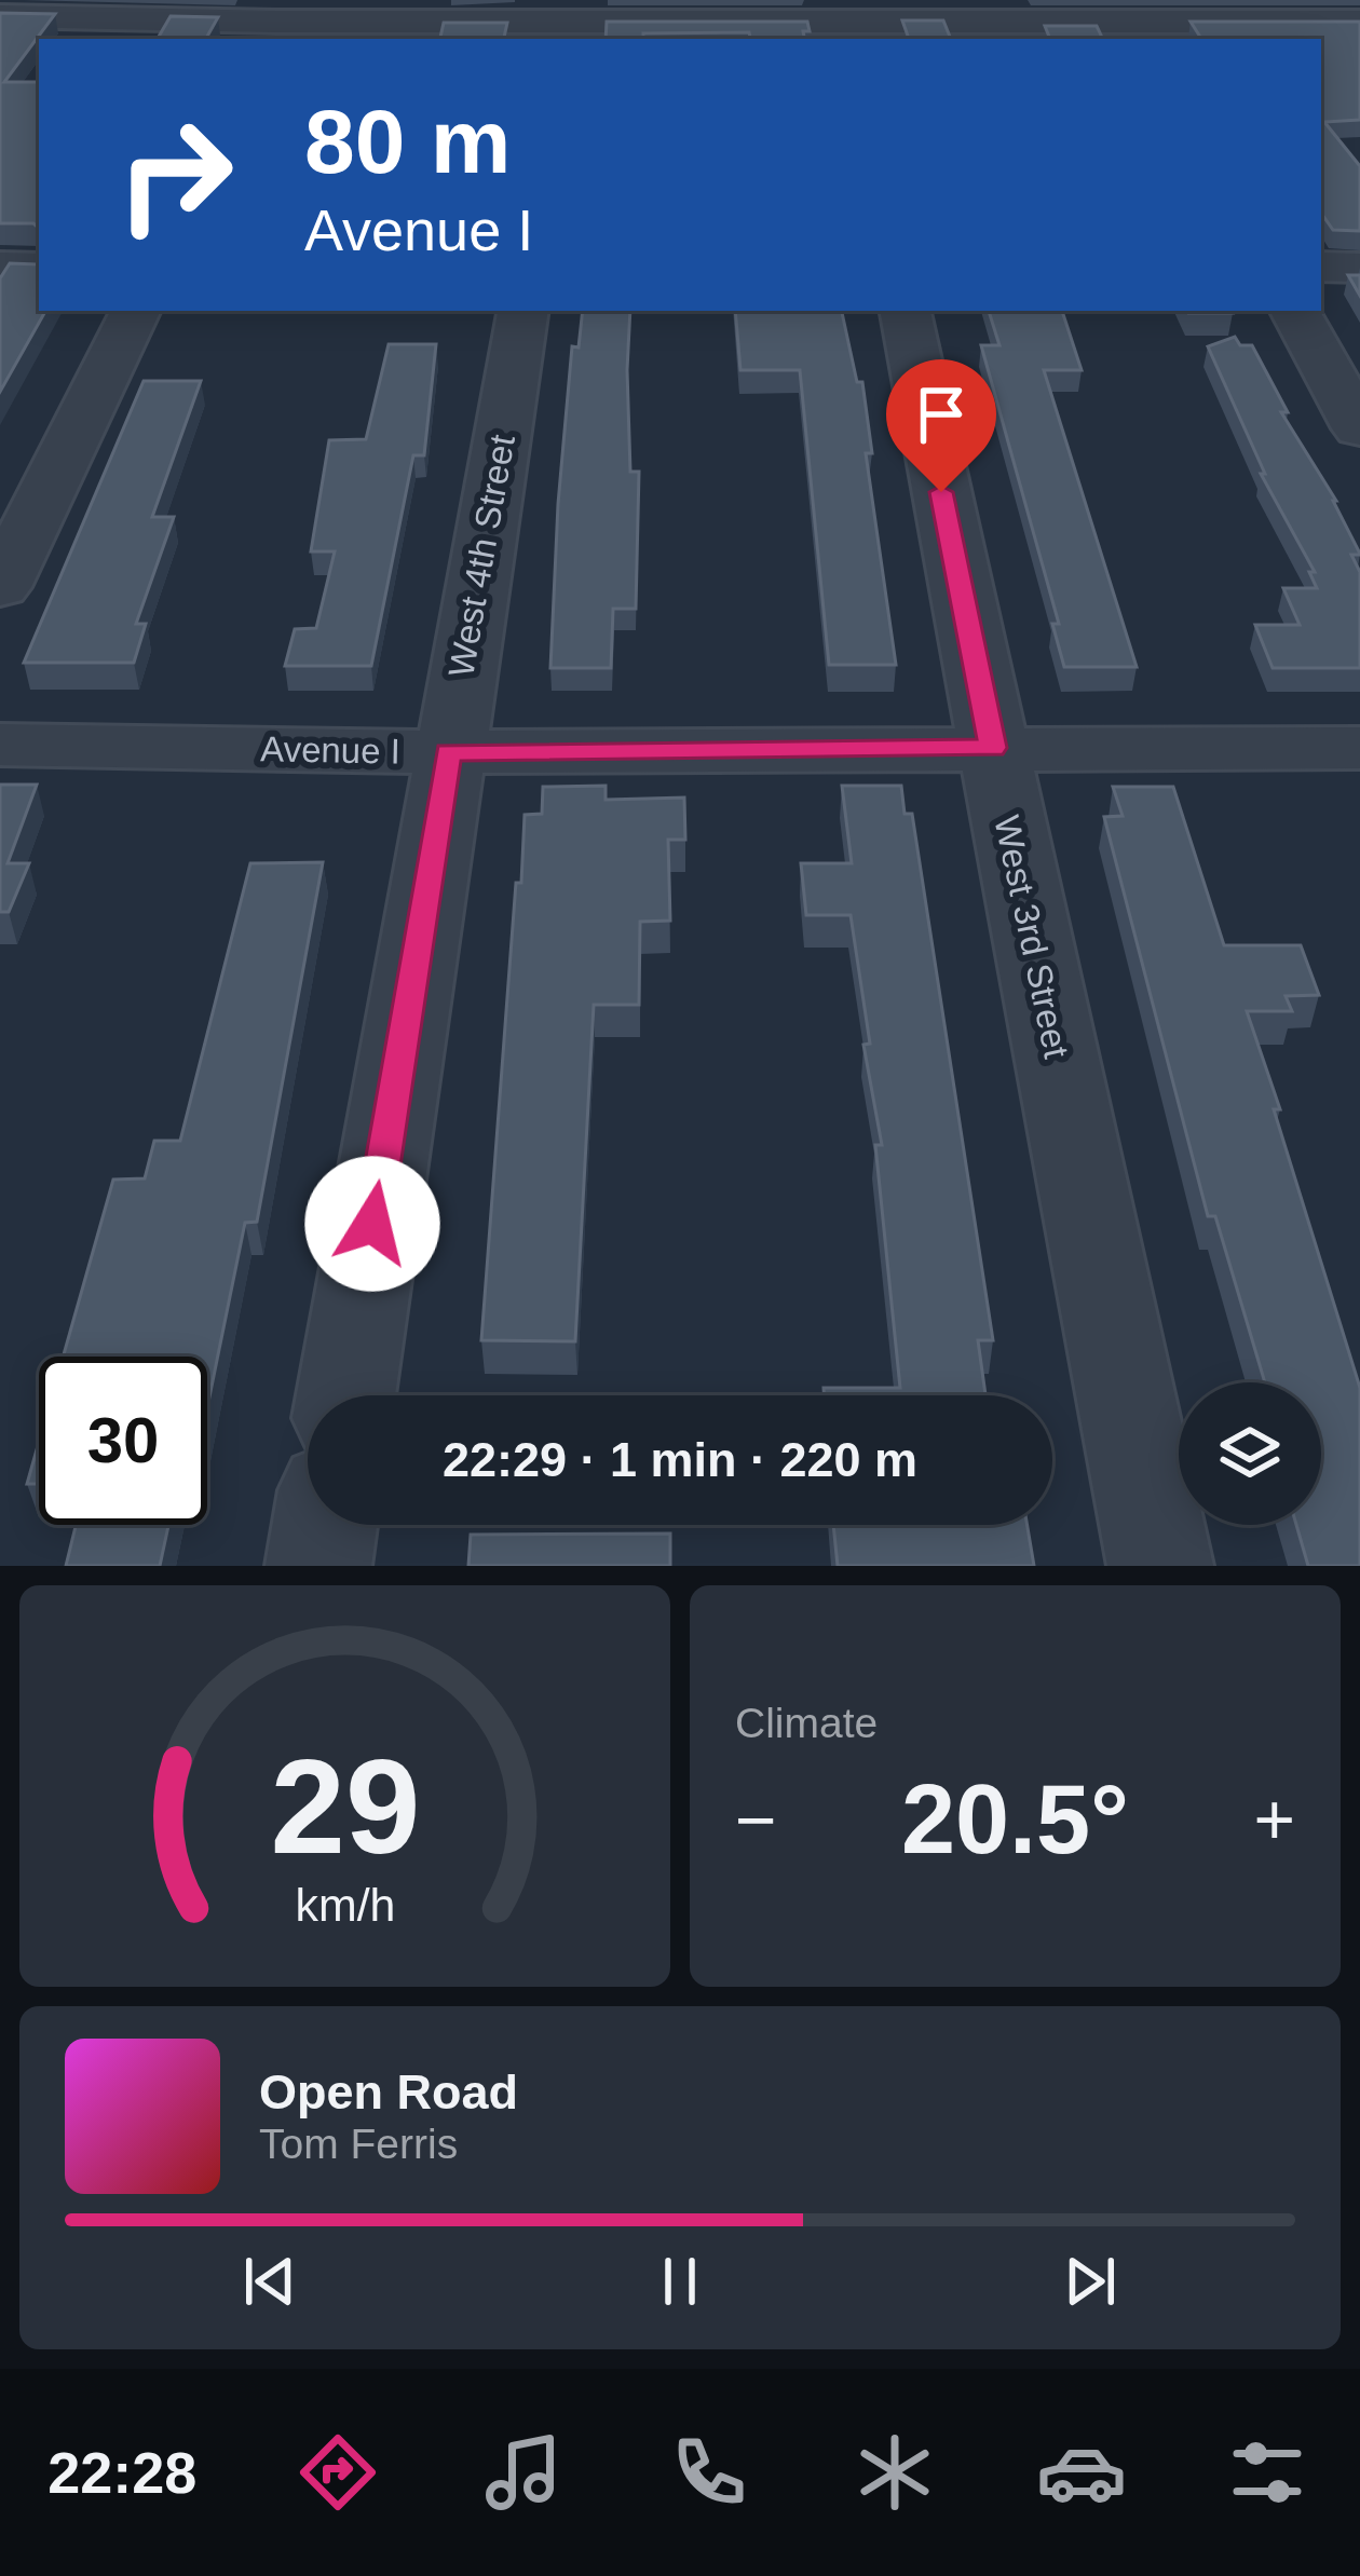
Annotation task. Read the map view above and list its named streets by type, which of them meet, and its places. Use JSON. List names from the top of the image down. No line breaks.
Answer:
{"streets":{"street":["West 4th Street","Avenue I","West 3rd Street"]},"crossings":[["West 4th Street","Avenue I"],["Avenue I","West 3rd Street"]],"page":{"turn":["80 m","Avenue I"],"limit":"30","trip":"22:29 · 1 min · 220 m","tile":"Climate","heat":["−","20.5°","+"],"song":["Open Road","Tom Ferris"],"tabs":"22:28","gauge":["29","km/h"]}}
